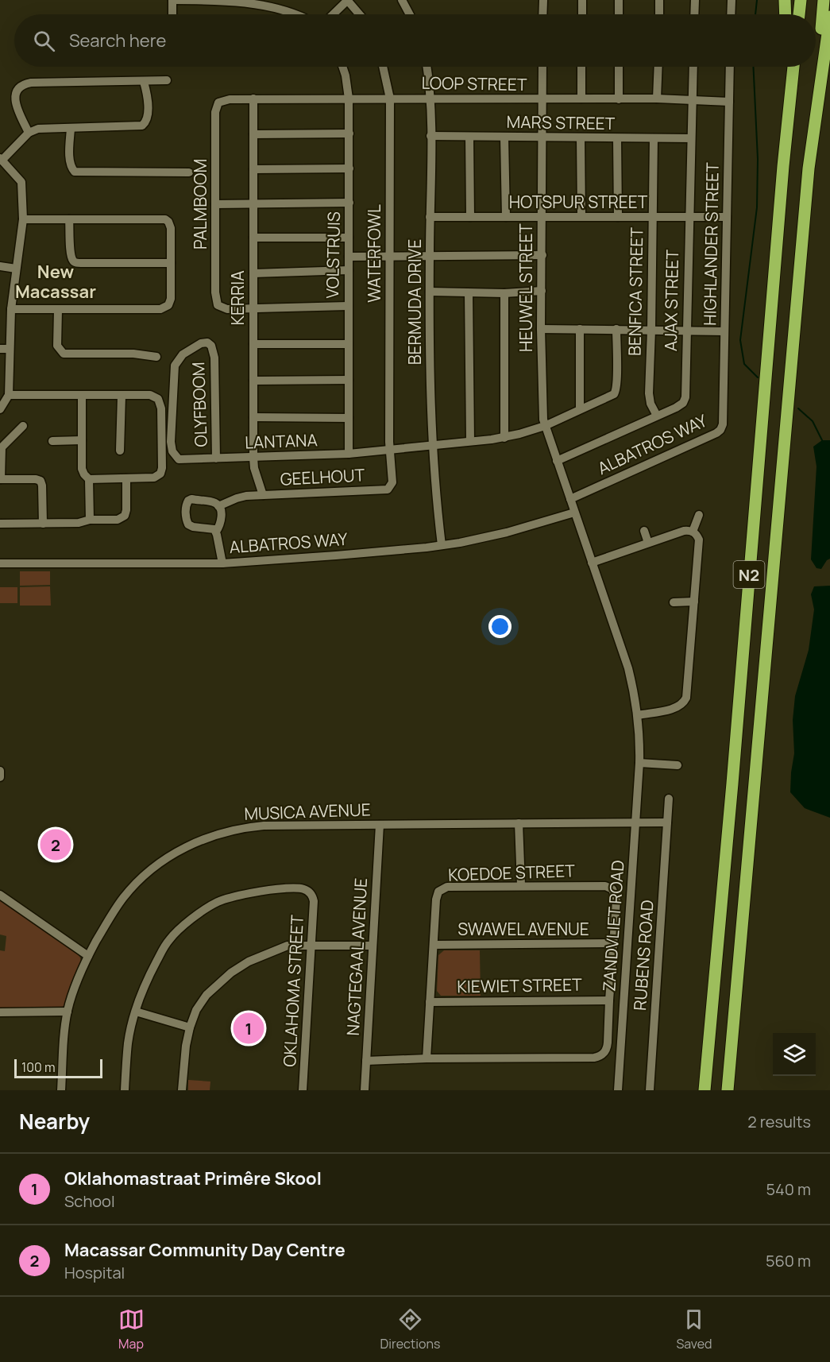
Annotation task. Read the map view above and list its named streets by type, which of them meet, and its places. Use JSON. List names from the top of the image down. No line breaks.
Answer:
{"streets":{"highway":["N2"],"street":["LOOP STREET","MARS STREET","HOTSPUR STREET","PALMBOOM","HIGHLANDER STREET","WATERFOWL","VOLSTRUIS","HEUWEL STREET","BENFICA STREET","KERRIA","AJAX STREET","BERMUDA DRIVE","OLYFBOOM","LANTANA","ALBATROS WAY","GEELHOUT","MUSICA AVENUE","KOEDOE STREET","ZANDVLIET ROAD","SWAWEL AVENUE","RUBENS ROAD","NAGTEGAAL AVENUE","KIEWIET STREET","OKLAHOMA STREET"]},"crossings":[["LOOP STREET","PALMBOOM"],["LOOP STREET","HIGHLANDER STREET"],["LOOP STREET","WATERFOWL"],["LOOP STREET","VOLSTRUIS"],["LOOP STREET","HEUWEL STREET"],["LOOP STREET","KERRIA"],["LOOP STREET","AJAX STREET"],["LOOP STREET","BERMUDA DRIVE"],["MARS STREET","HEUWEL STREET"],["MARS STREET","BENFICA STREET"],["MARS STREET","AJAX STREET"],["MARS STREET","BERMUDA DRIVE"],["HOTSPUR STREET","HIGHLANDER STREET"],["HOTSPUR STREET","HEUWEL STREET"],["HOTSPUR STREET","BENFICA STREET"],["HOTSPUR STREET","AJAX STREET"],["HOTSPUR STREET","BERMUDA DRIVE"],["PALMBOOM","KERRIA"],["HIGHLANDER STREET","ALBATROS WAY"],["WATERFOWL","LANTANA"],["WATERFOWL","GEELHOUT"],["VOLSTRUIS","LANTANA"],["HEUWEL STREET","AJAX STREET"],["HEUWEL STREET","LANTANA"],["HEUWEL STREET","ALBATROS WAY"],["HEUWEL STREET","ZANDVLIET ROAD"],["BENFICA STREET","AJAX STREET"],["KERRIA","LANTANA"],["KERRIA","GEELHOUT"],["BERMUDA DRIVE","LANTANA"],["BERMUDA DRIVE","ALBATROS WAY"],["OLYFBOOM","LANTANA"],["LANTANA","GEELHOUT"],["ALBATROS WAY","ZANDVLIET ROAD"],["MUSICA AVENUE","ZANDVLIET ROAD"],["MUSICA AVENUE","NAGTEGAAL AVENUE"],["KOEDOE STREET","SWAWEL AVENUE"],["KOEDOE STREET","NAGTEGAAL AVENUE"],["KOEDOE STREET","KIEWIET STREET"]],"districts":["New Macassar"],"scale_bar":"100 m","page":{"search":"Search here","pins":["2","1"],"scale":"100 m","heading":["Nearby","2 results"],"list":[{"mark":"1","name":"Oklahomastraat Primêre Skool","note":"School","value":"540 m"},{"mark":"2","name":"Macassar Community Day Centre","note":"Hospital","value":"560 m"}],"nav":["Map","Directions","Saved"]}}
